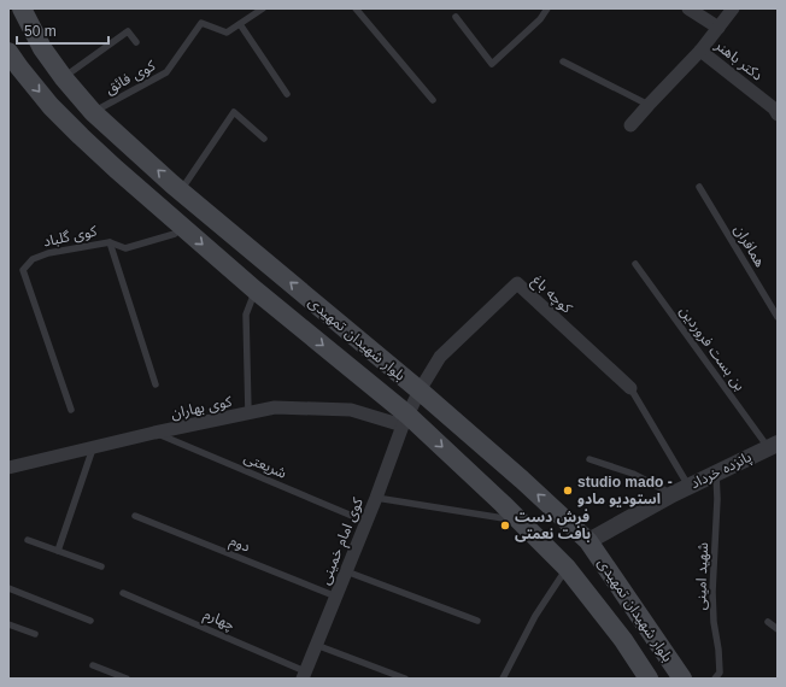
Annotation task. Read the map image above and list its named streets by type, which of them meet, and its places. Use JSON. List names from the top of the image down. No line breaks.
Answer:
{"streets":{"main road":["بلوار شهیدان تمهیدی"],"street":["دکتر باهنر","کوچه باغ","کوی بهاران","پانزده خرداد","کوی امام خمینی"],"lane":["کوی فائق","کوی گلباد","همافران","بن بست فروردین","شریعتی","دوم","شهید امینی","چهارم"]},"crossings":[["کوی فائق","بلوار شهیدان تمهیدی"],["کوی گلباد","بلوار شهیدان تمهیدی"],["کوچه باغ","بلوار شهیدان تمهیدی"],["کوچه باغ","کوی امام خمینی"],["بلوار شهیدان تمهیدی","کوی بهاران"],["بلوار شهیدان تمهیدی","پانزده خرداد"],["بلوار شهیدان تمهیدی","کوی امام خمینی"],["بن بست فروردین","پانزده خرداد"],["کوی بهاران","شریعتی"],["کوی بهاران","کوی امام خمینی"],["شریعتی","کوی امام خمینی"],["پانزده خرداد","شهید امینی"],["کوی امام خمینی","دوم"],["کوی امام خمینی","چهارم"]],"places":["studio mado - استودیو مادو","فرش دست بافت نعمتی"],"scale_bar":"50 m"}
